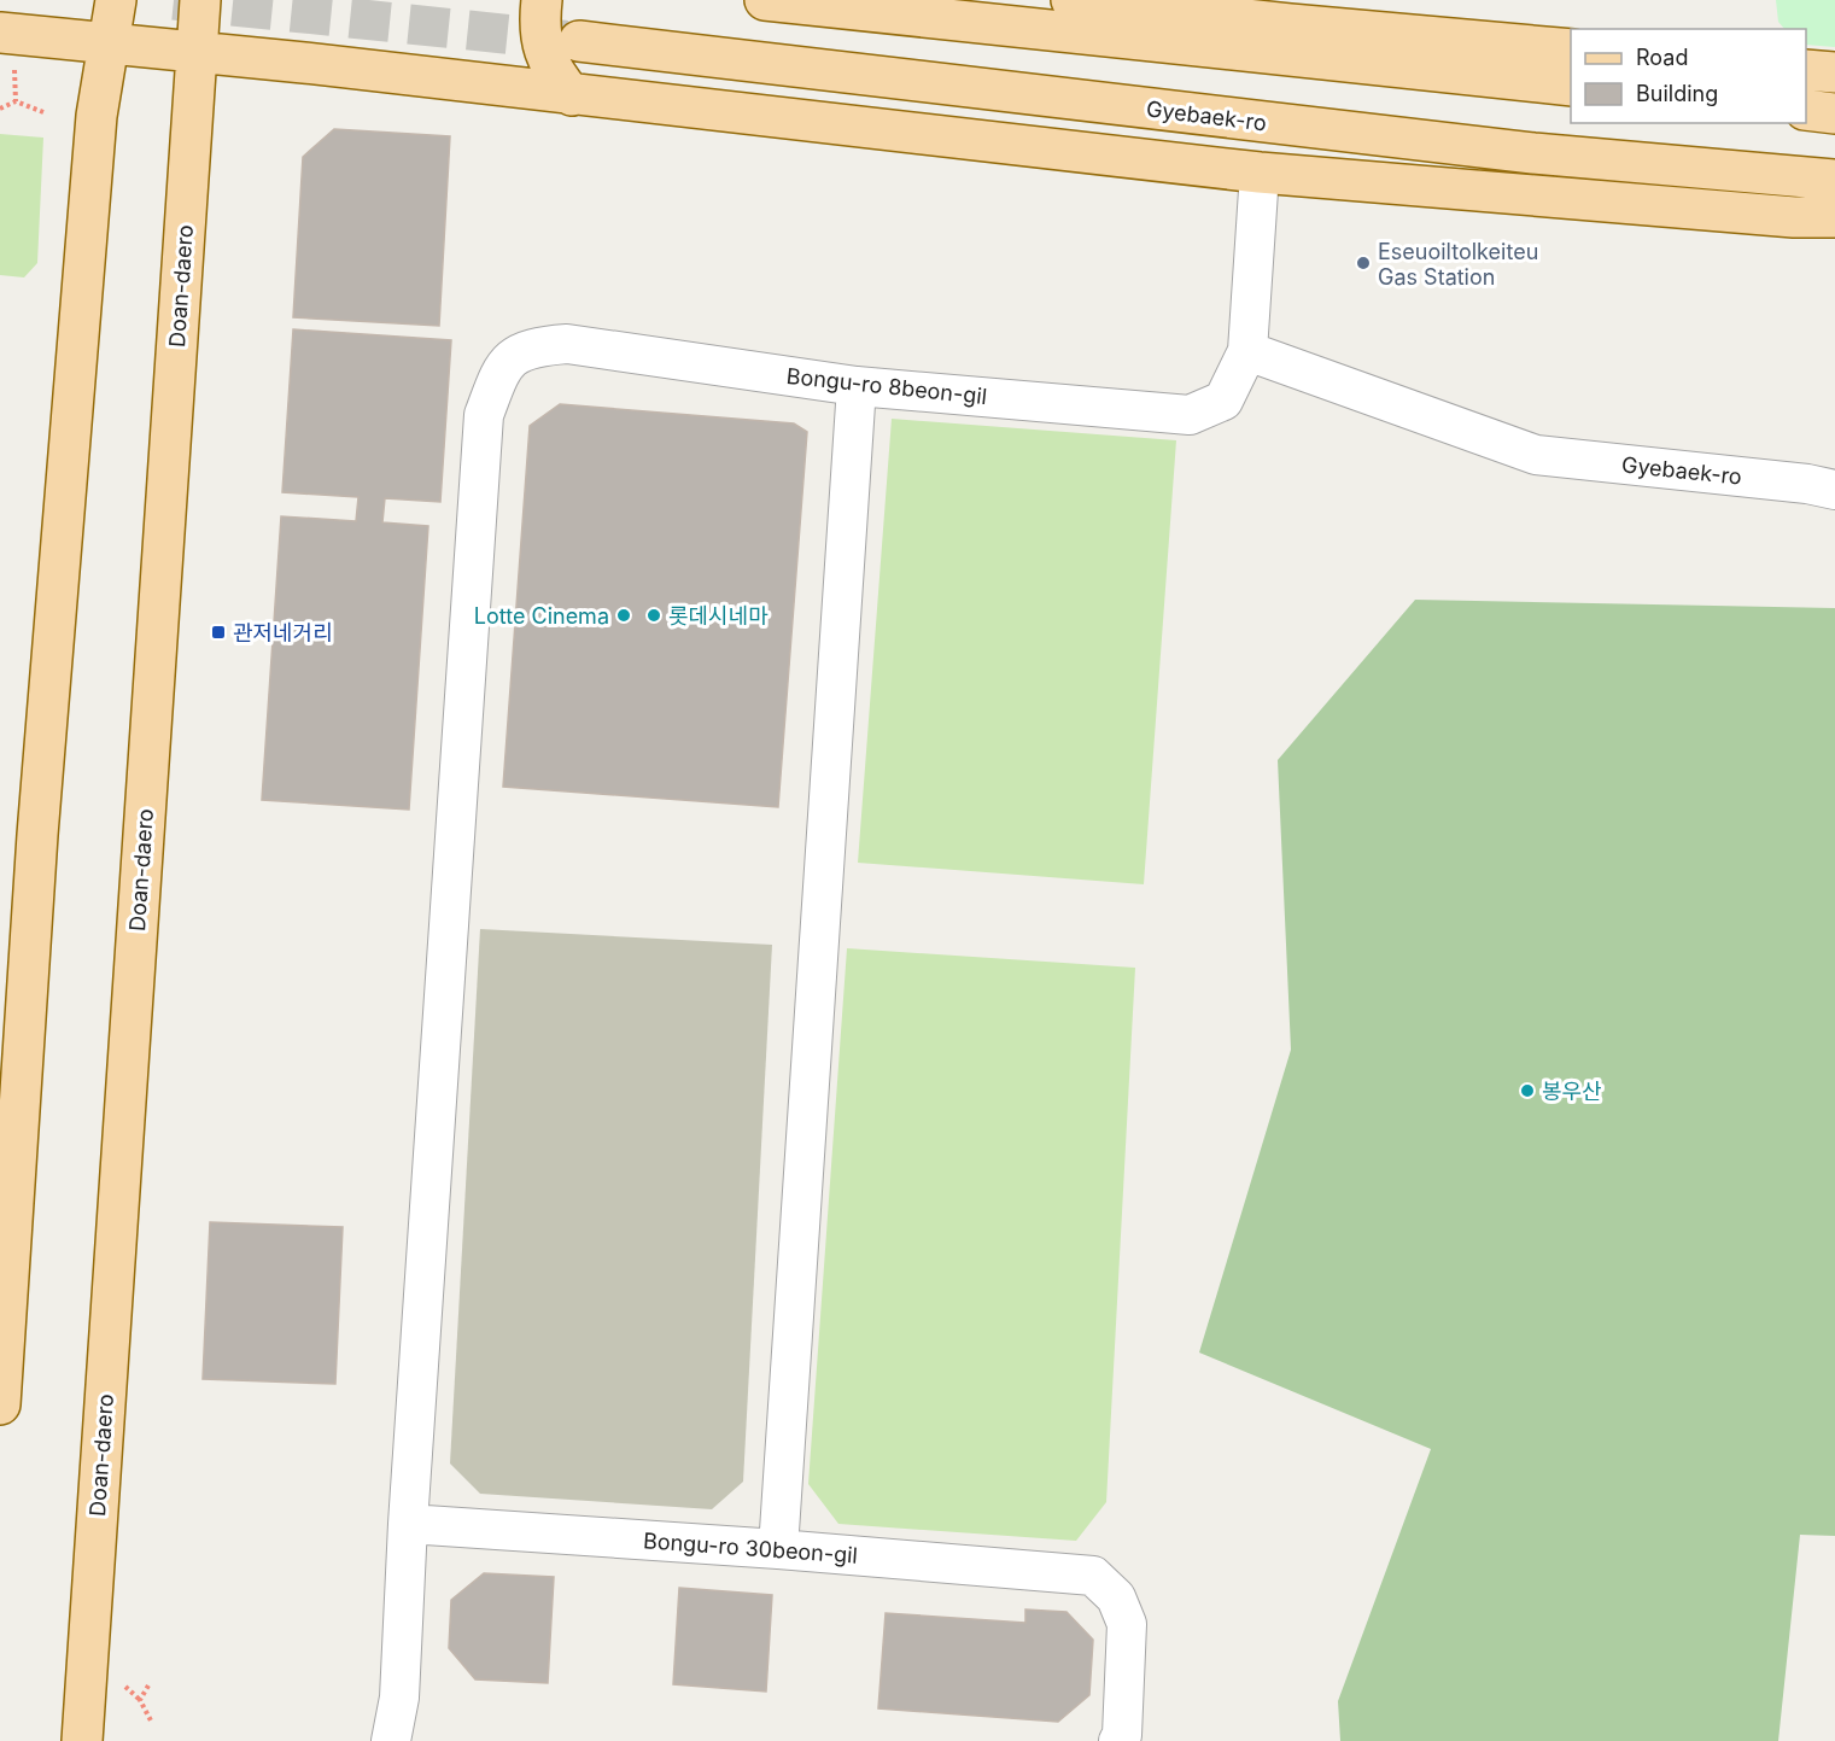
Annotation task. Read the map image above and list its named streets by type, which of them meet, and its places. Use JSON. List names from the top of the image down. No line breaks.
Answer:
{"streets":{"main road":["Gyebaek-ro","Doan-daero"],"street":["Bongu-ro 8beon-gil","Bongu-ro 30beon-gil"]},"crossings":[["Gyebaek-ro","Bongu-ro 8beon-gil"],["Bongu-ro 8beon-gil","Bongu-ro 30beon-gil"]],"places":{"other":["Eseuoiltolkeiteu Gas Station","Lotte Cinema","롯데시네마","봉우산"],"transit":["관저네거리"]},"legend":["Road","Building"]}
